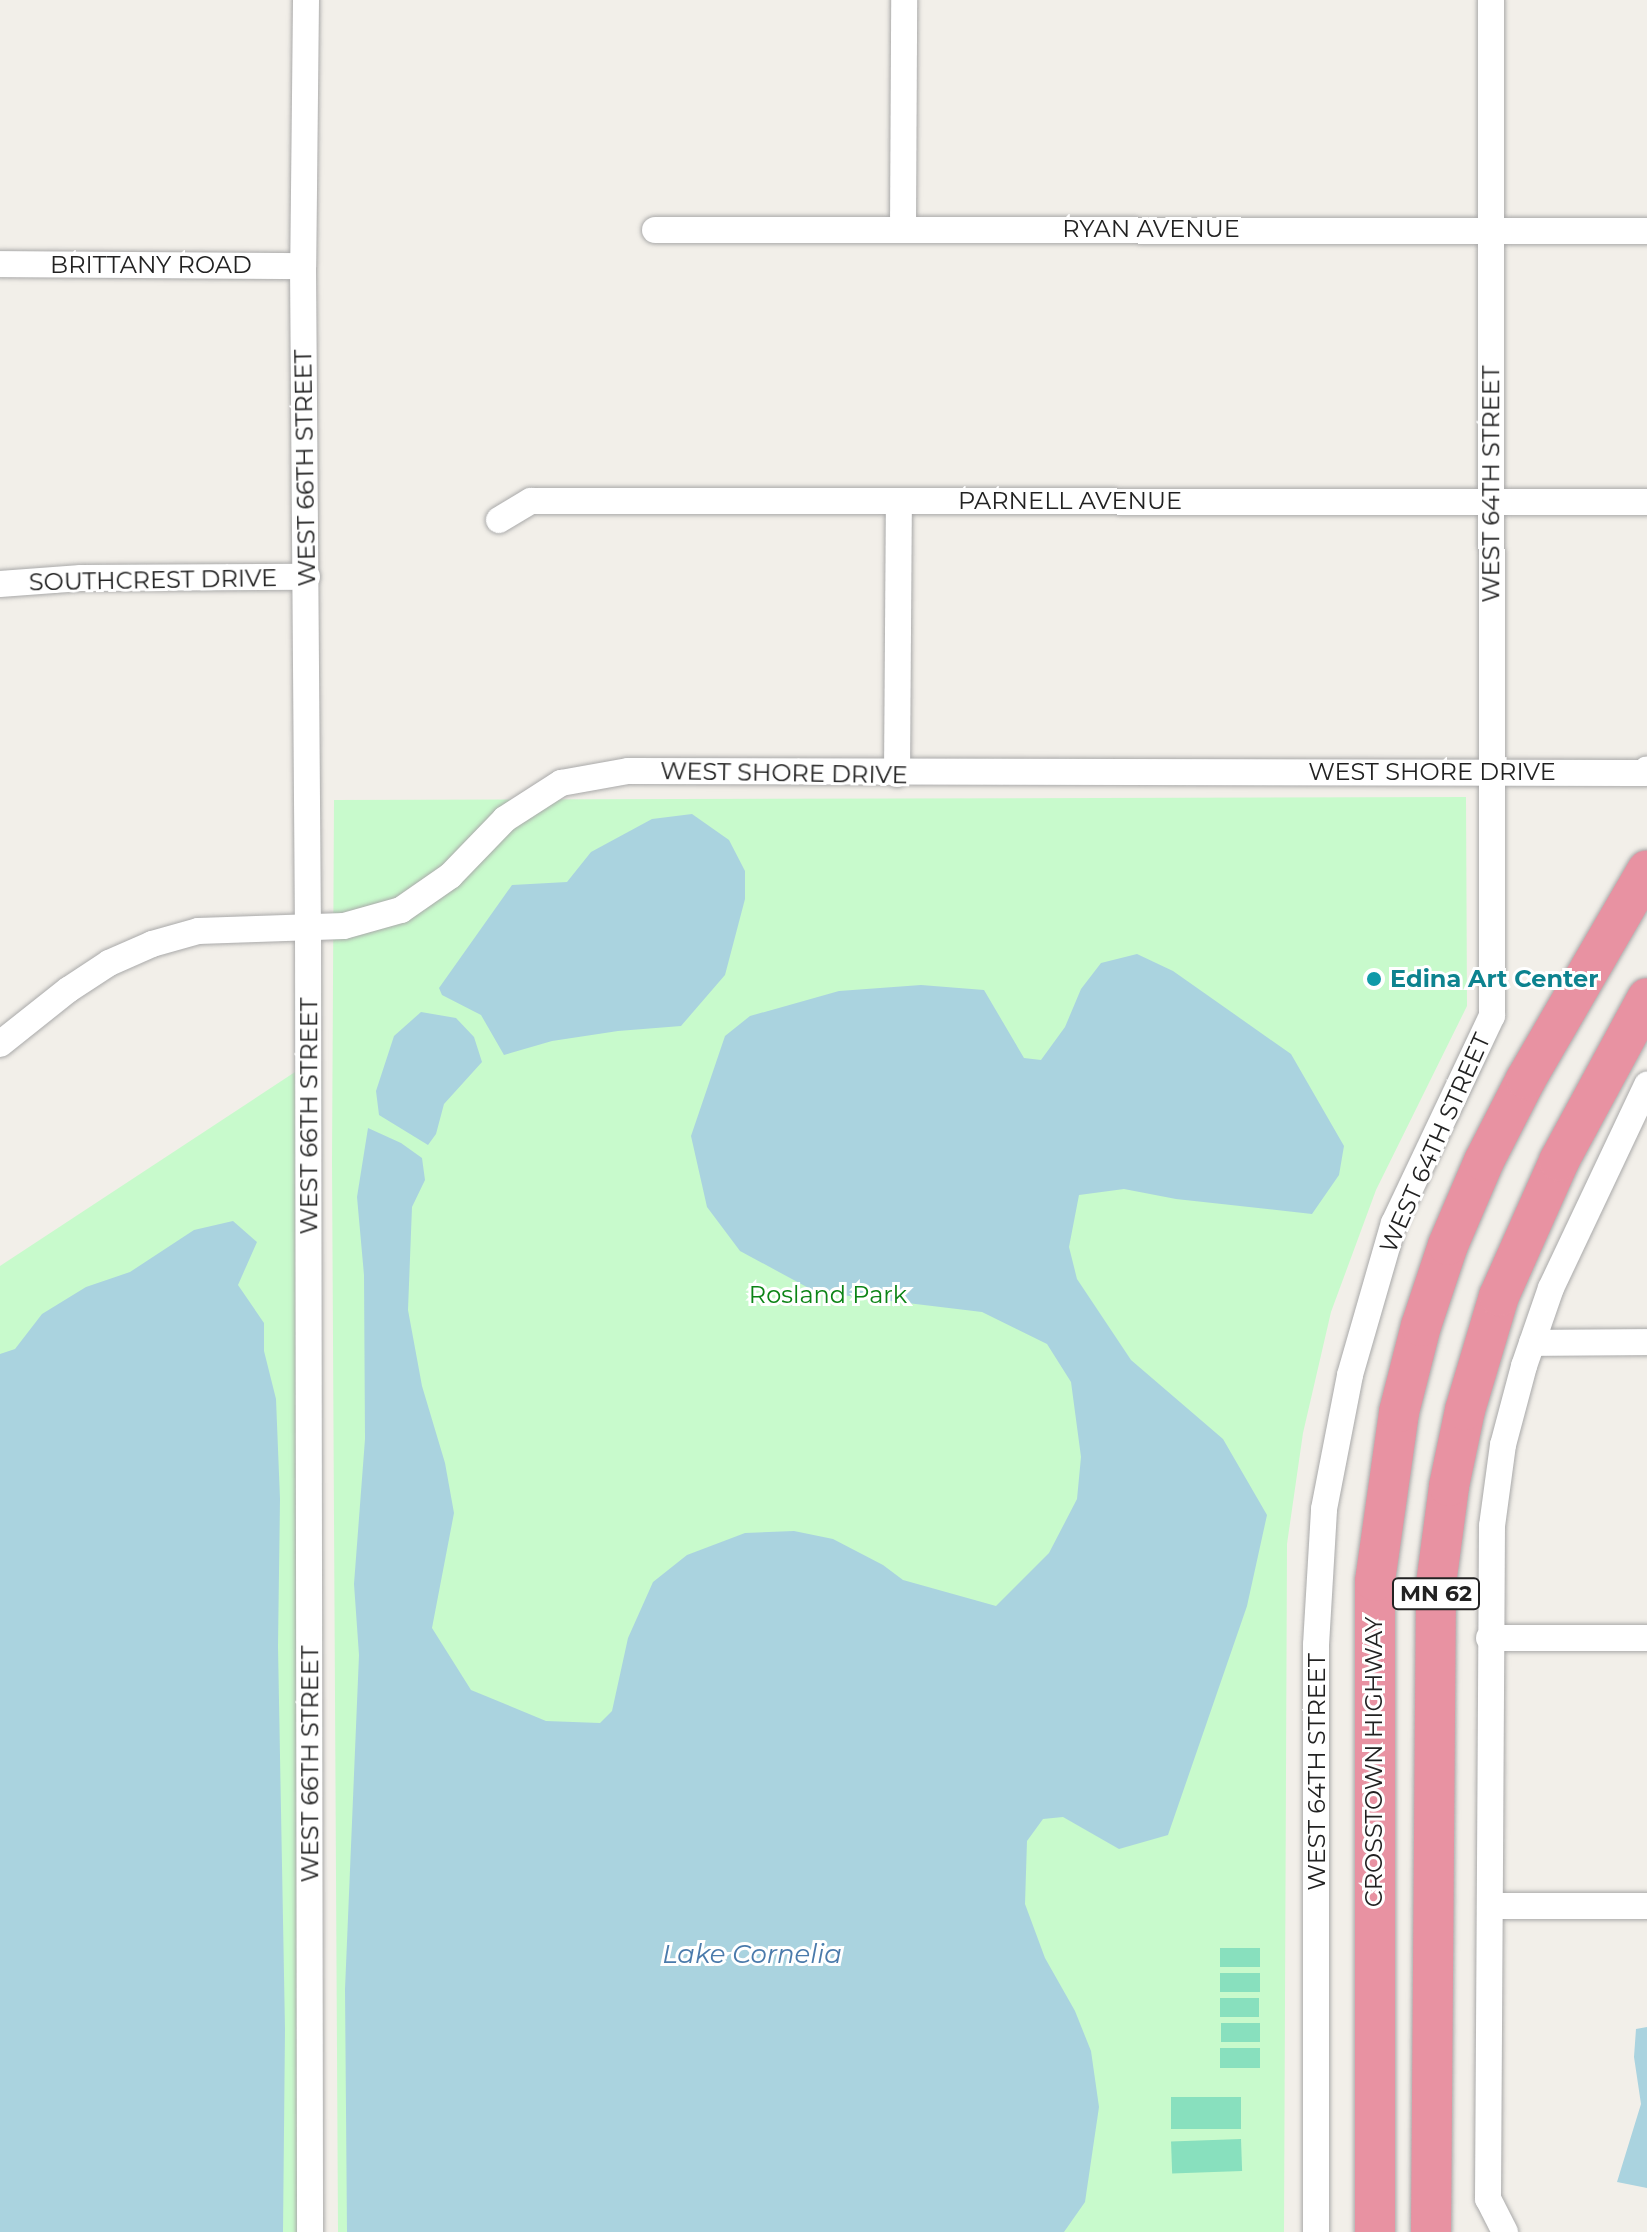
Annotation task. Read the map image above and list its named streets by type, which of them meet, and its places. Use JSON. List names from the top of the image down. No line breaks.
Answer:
{"streets":{"highway":["MN 62","CROSSTOWN HIGHWAY"],"street":["RYAN AVENUE","BRITTANY ROAD","WEST 66TH STREET","WEST 64TH STREET","PARNELL AVENUE","SOUTHCREST DRIVE","WEST SHORE DRIVE"]},"crossings":[["RYAN AVENUE","WEST 64TH STREET"],["BRITTANY ROAD","WEST 66TH STREET"],["WEST 66TH STREET","SOUTHCREST DRIVE"],["WEST 66TH STREET","WEST SHORE DRIVE"],["WEST 64TH STREET","PARNELL AVENUE"],["WEST 64TH STREET","WEST SHORE DRIVE"]],"water":["Lake Cornelia"],"parks":["Rosland Park"],"places":["Edina Art Center"]}
